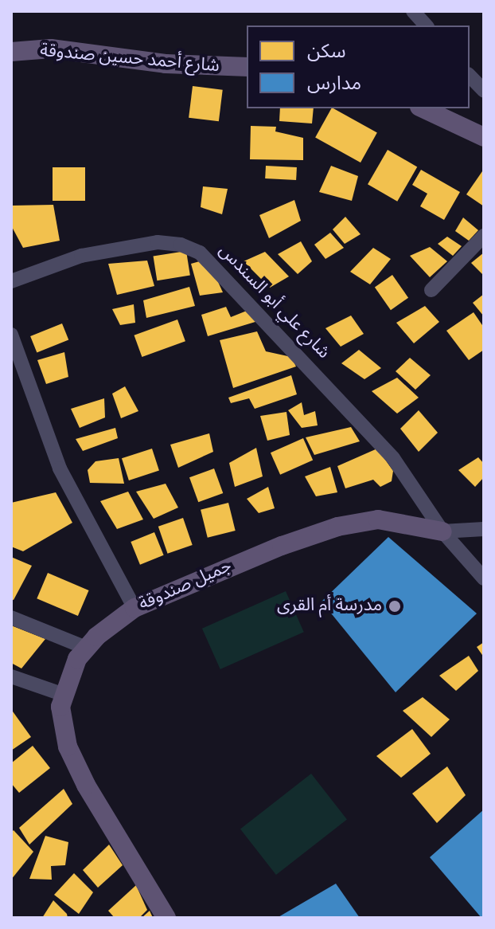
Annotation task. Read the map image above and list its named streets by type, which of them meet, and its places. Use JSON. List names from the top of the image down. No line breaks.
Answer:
{"streets":{"main road":["شارع أحمد حسين صندوقة","جميل صندوقة"],"street":["شارع علي أبو السندس"]},"crossings":[["شارع علي أبو السندس","جميل صندوقة"]],"places":["مدرسة أم القرى"],"legend":["سكن","مدارس"]}
